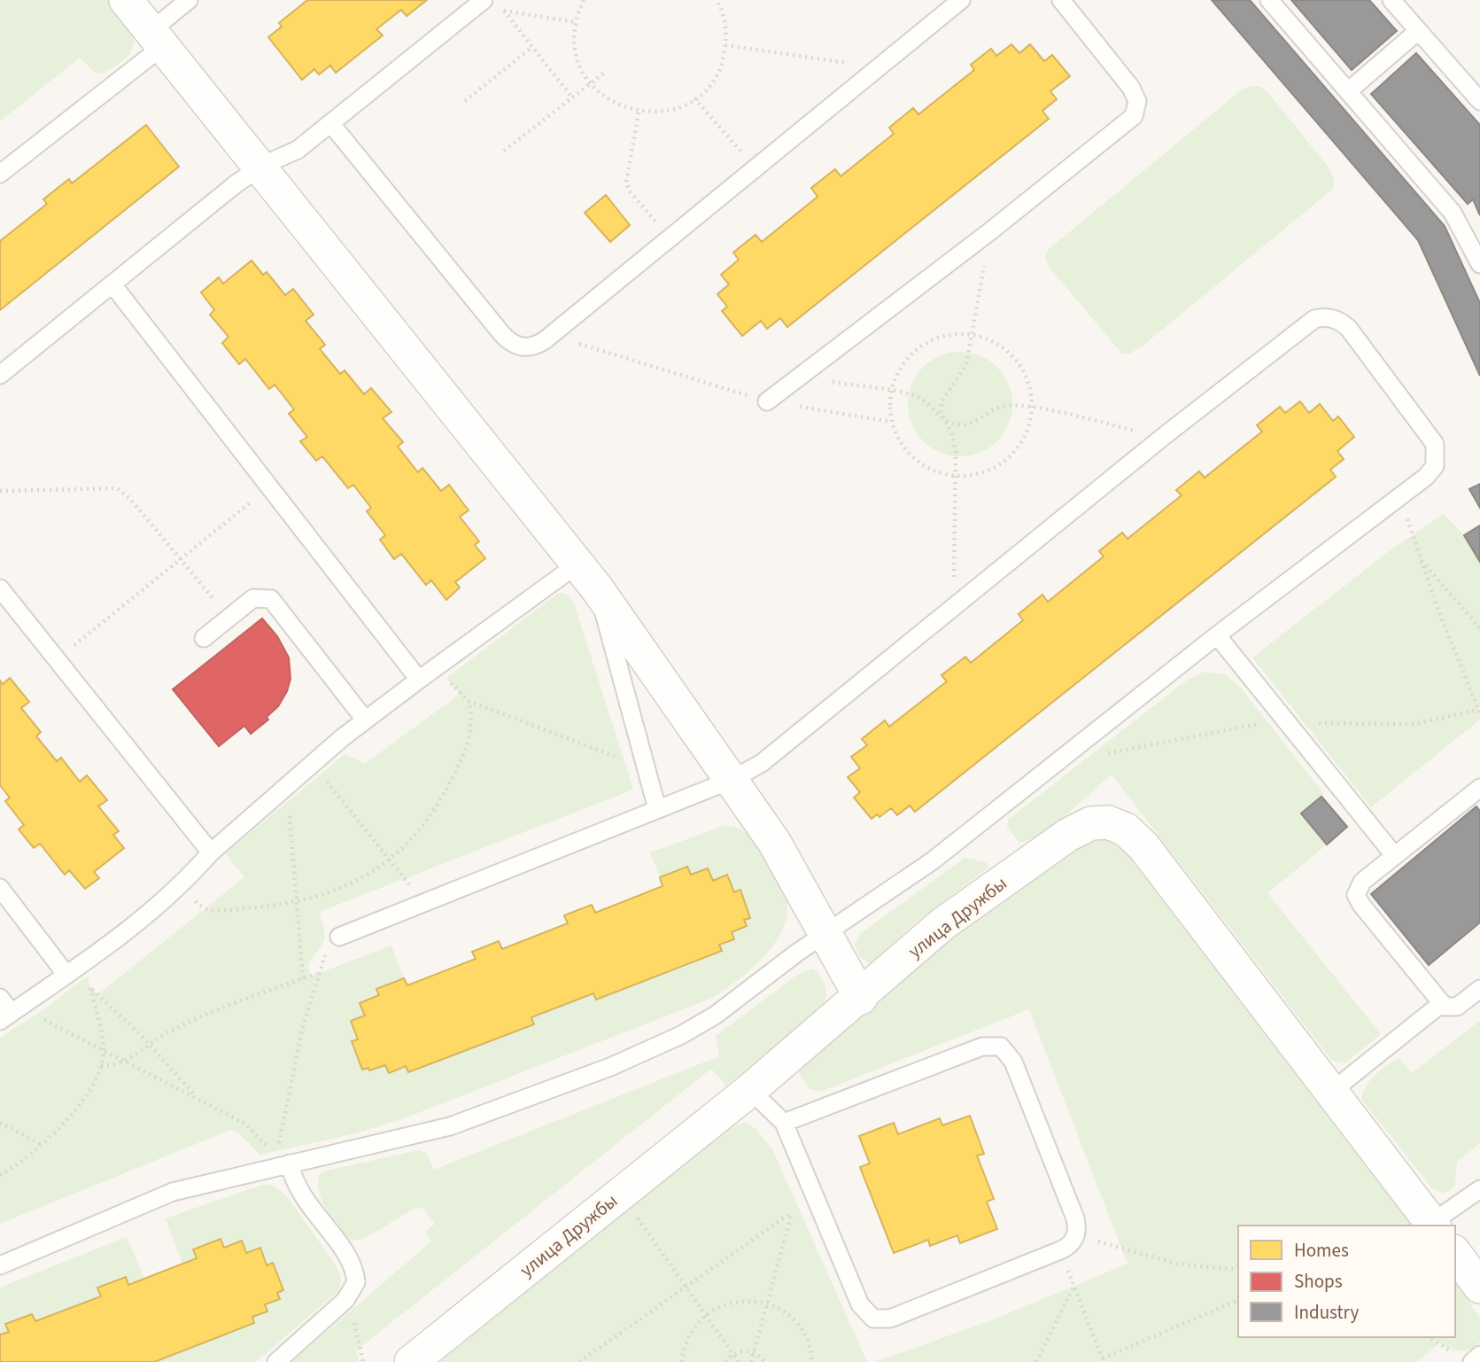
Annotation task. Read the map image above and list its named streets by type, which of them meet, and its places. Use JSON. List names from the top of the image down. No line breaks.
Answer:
{"streets":{"street":["улица Дружбы"]},"legend":["Homes","Shops","Industry"]}
